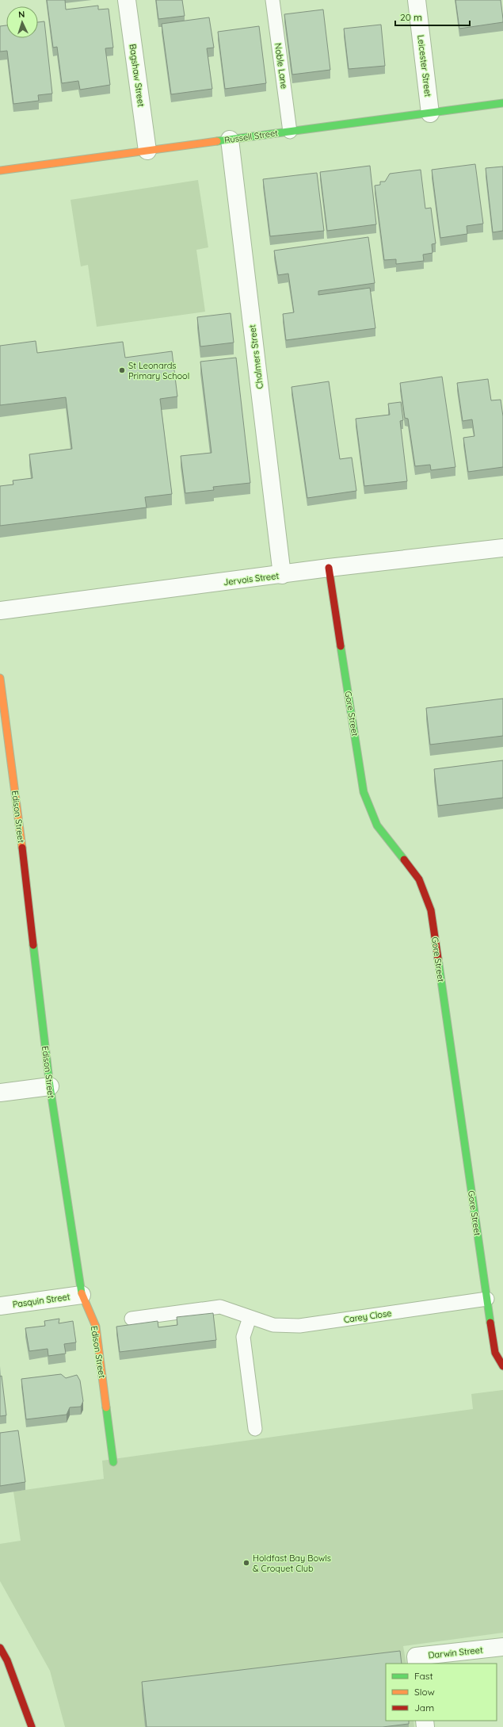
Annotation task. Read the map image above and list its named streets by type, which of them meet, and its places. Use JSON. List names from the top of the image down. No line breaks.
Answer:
{"streets":{"street":["Leicester Street","Bagshaw Street","Russell Street","Chalmers Street","Jervois Street","Gore Street","Edison Street","Pasquin Street","Darwin Street"],"lane":["Noble Lane","Carey Close"]},"crossings":[["Noble Lane","Russell Street"],["Leicester Street","Russell Street"],["Bagshaw Street","Russell Street"],["Russell Street","Chalmers Street"],["Chalmers Street","Jervois Street"],["Jervois Street","Gore Street"],["Gore Street","Carey Close"],["Edison Street","Pasquin Street"]],"places":["St Leonards Primary School","Holdfast Bay Bowls & Croquet Club"],"legend":["Fast","Slow","Jam"],"scale_bar":"20 m","north":"top"}
